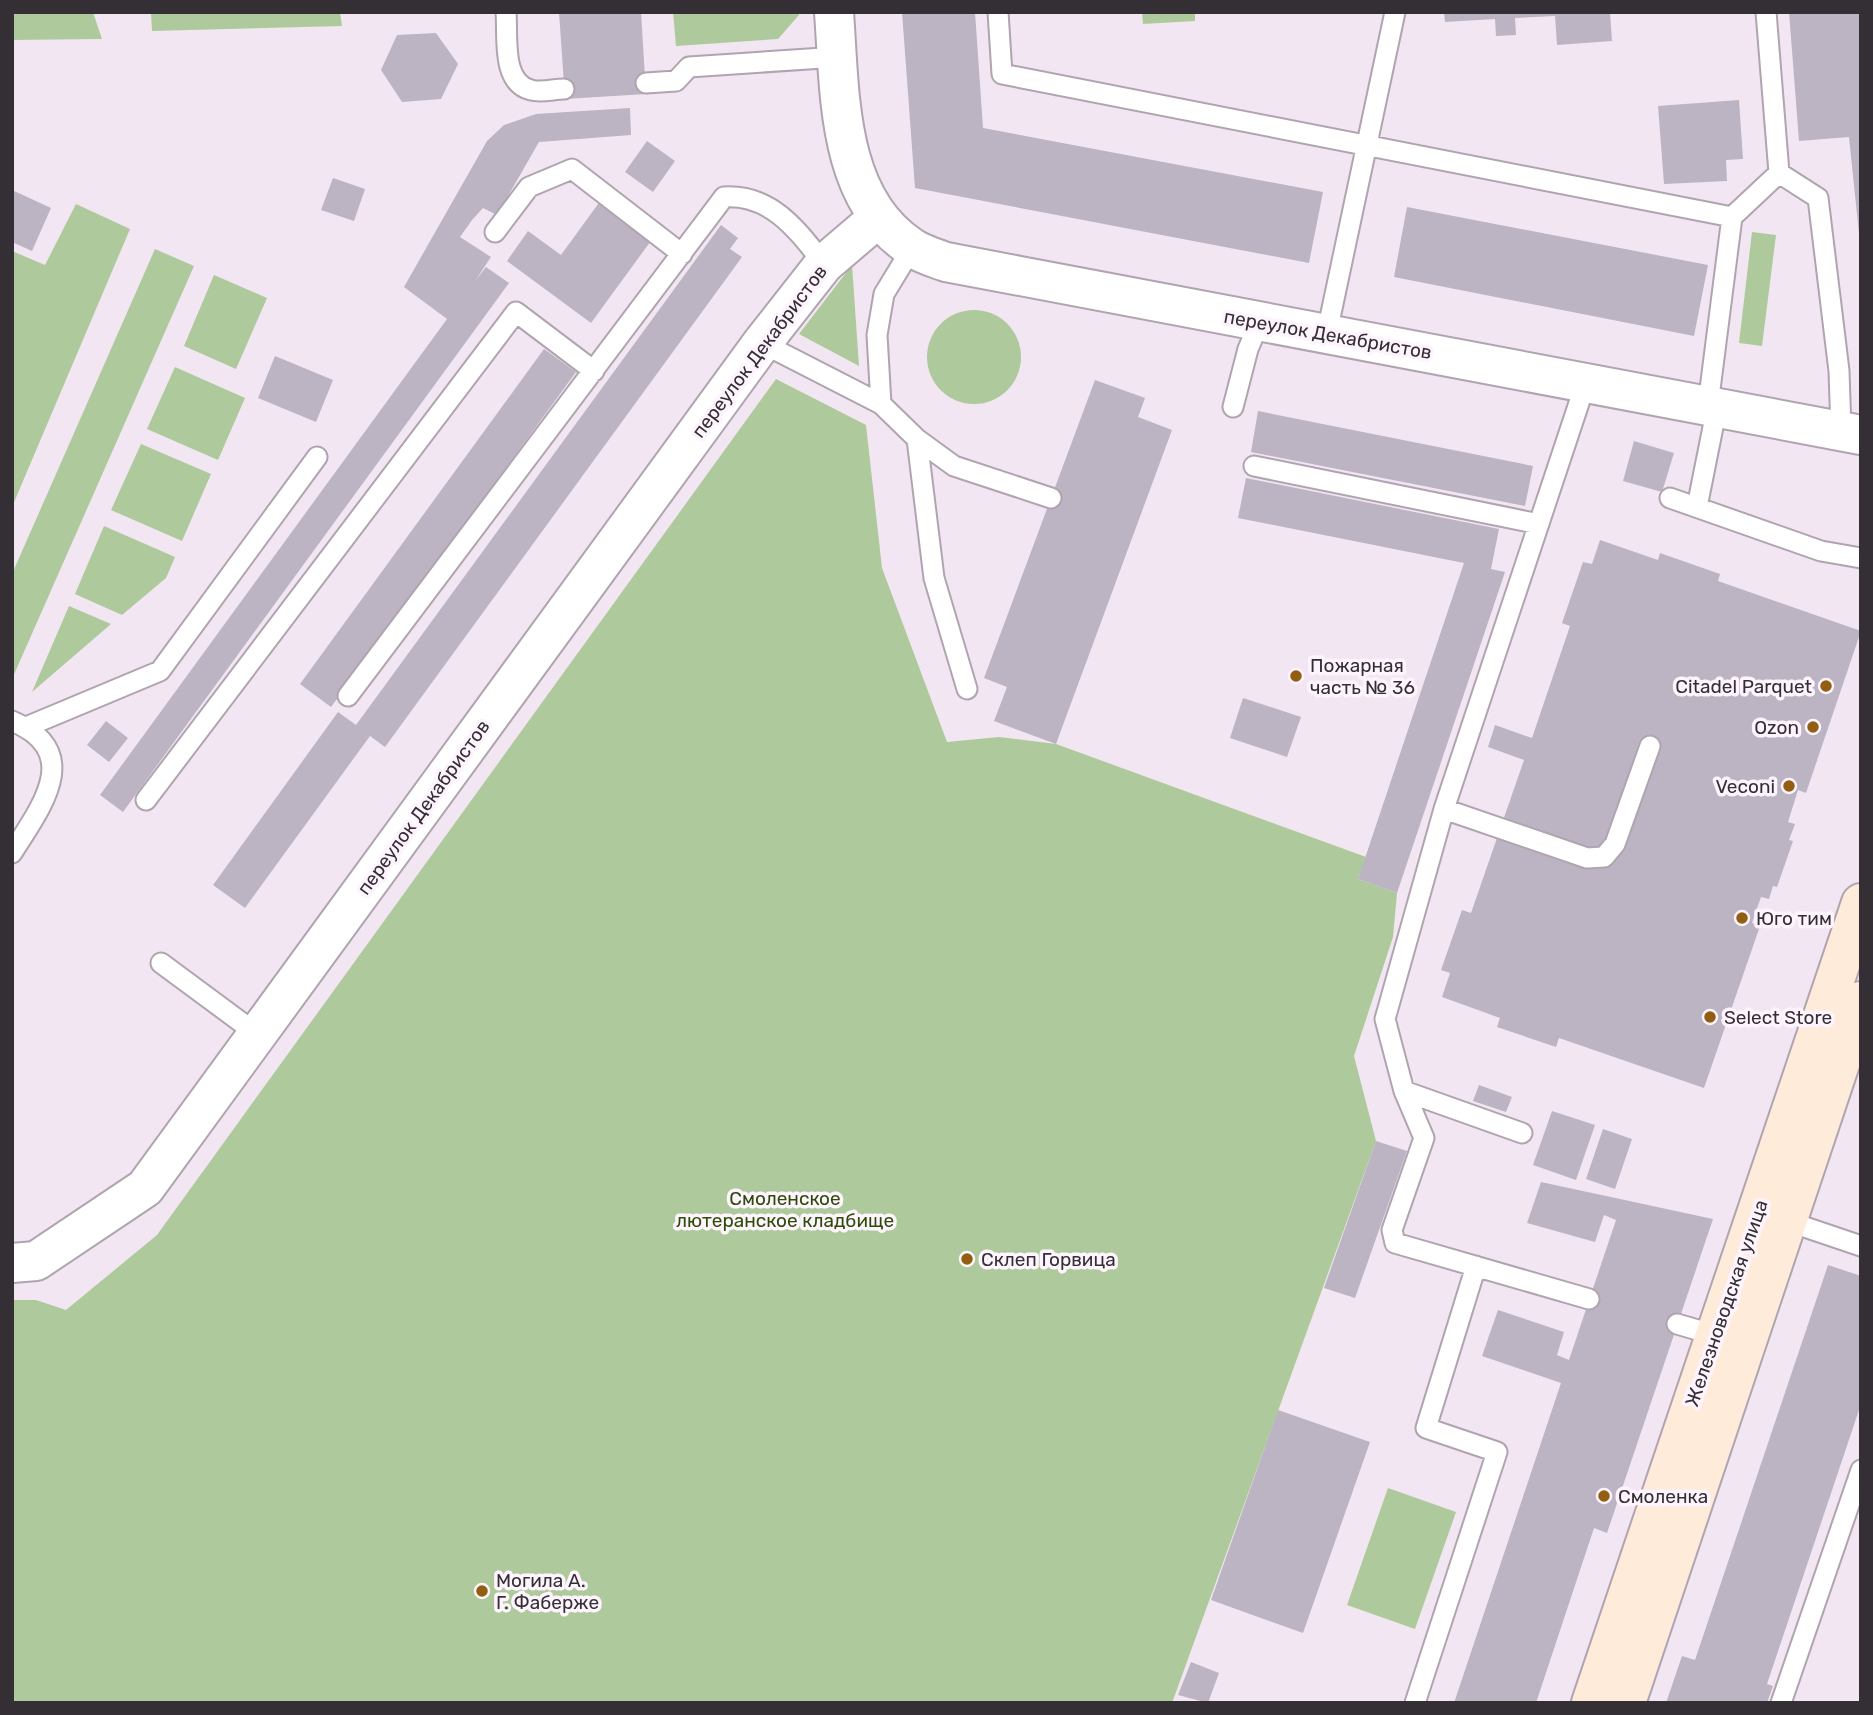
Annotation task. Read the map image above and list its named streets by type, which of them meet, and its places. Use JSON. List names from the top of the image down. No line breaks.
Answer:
{"streets":{"street":["переулок Декабристов","Железноводская улица"]},"parks":["Смоленское лютеранское кладбище"],"places":["Пожарная часть № 36","Citadel Parquet","Ozon","Veconi","Юго тим","Select Store","Склеп Горвица","Смоленка","Могила А. Г. Фаберже"]}
